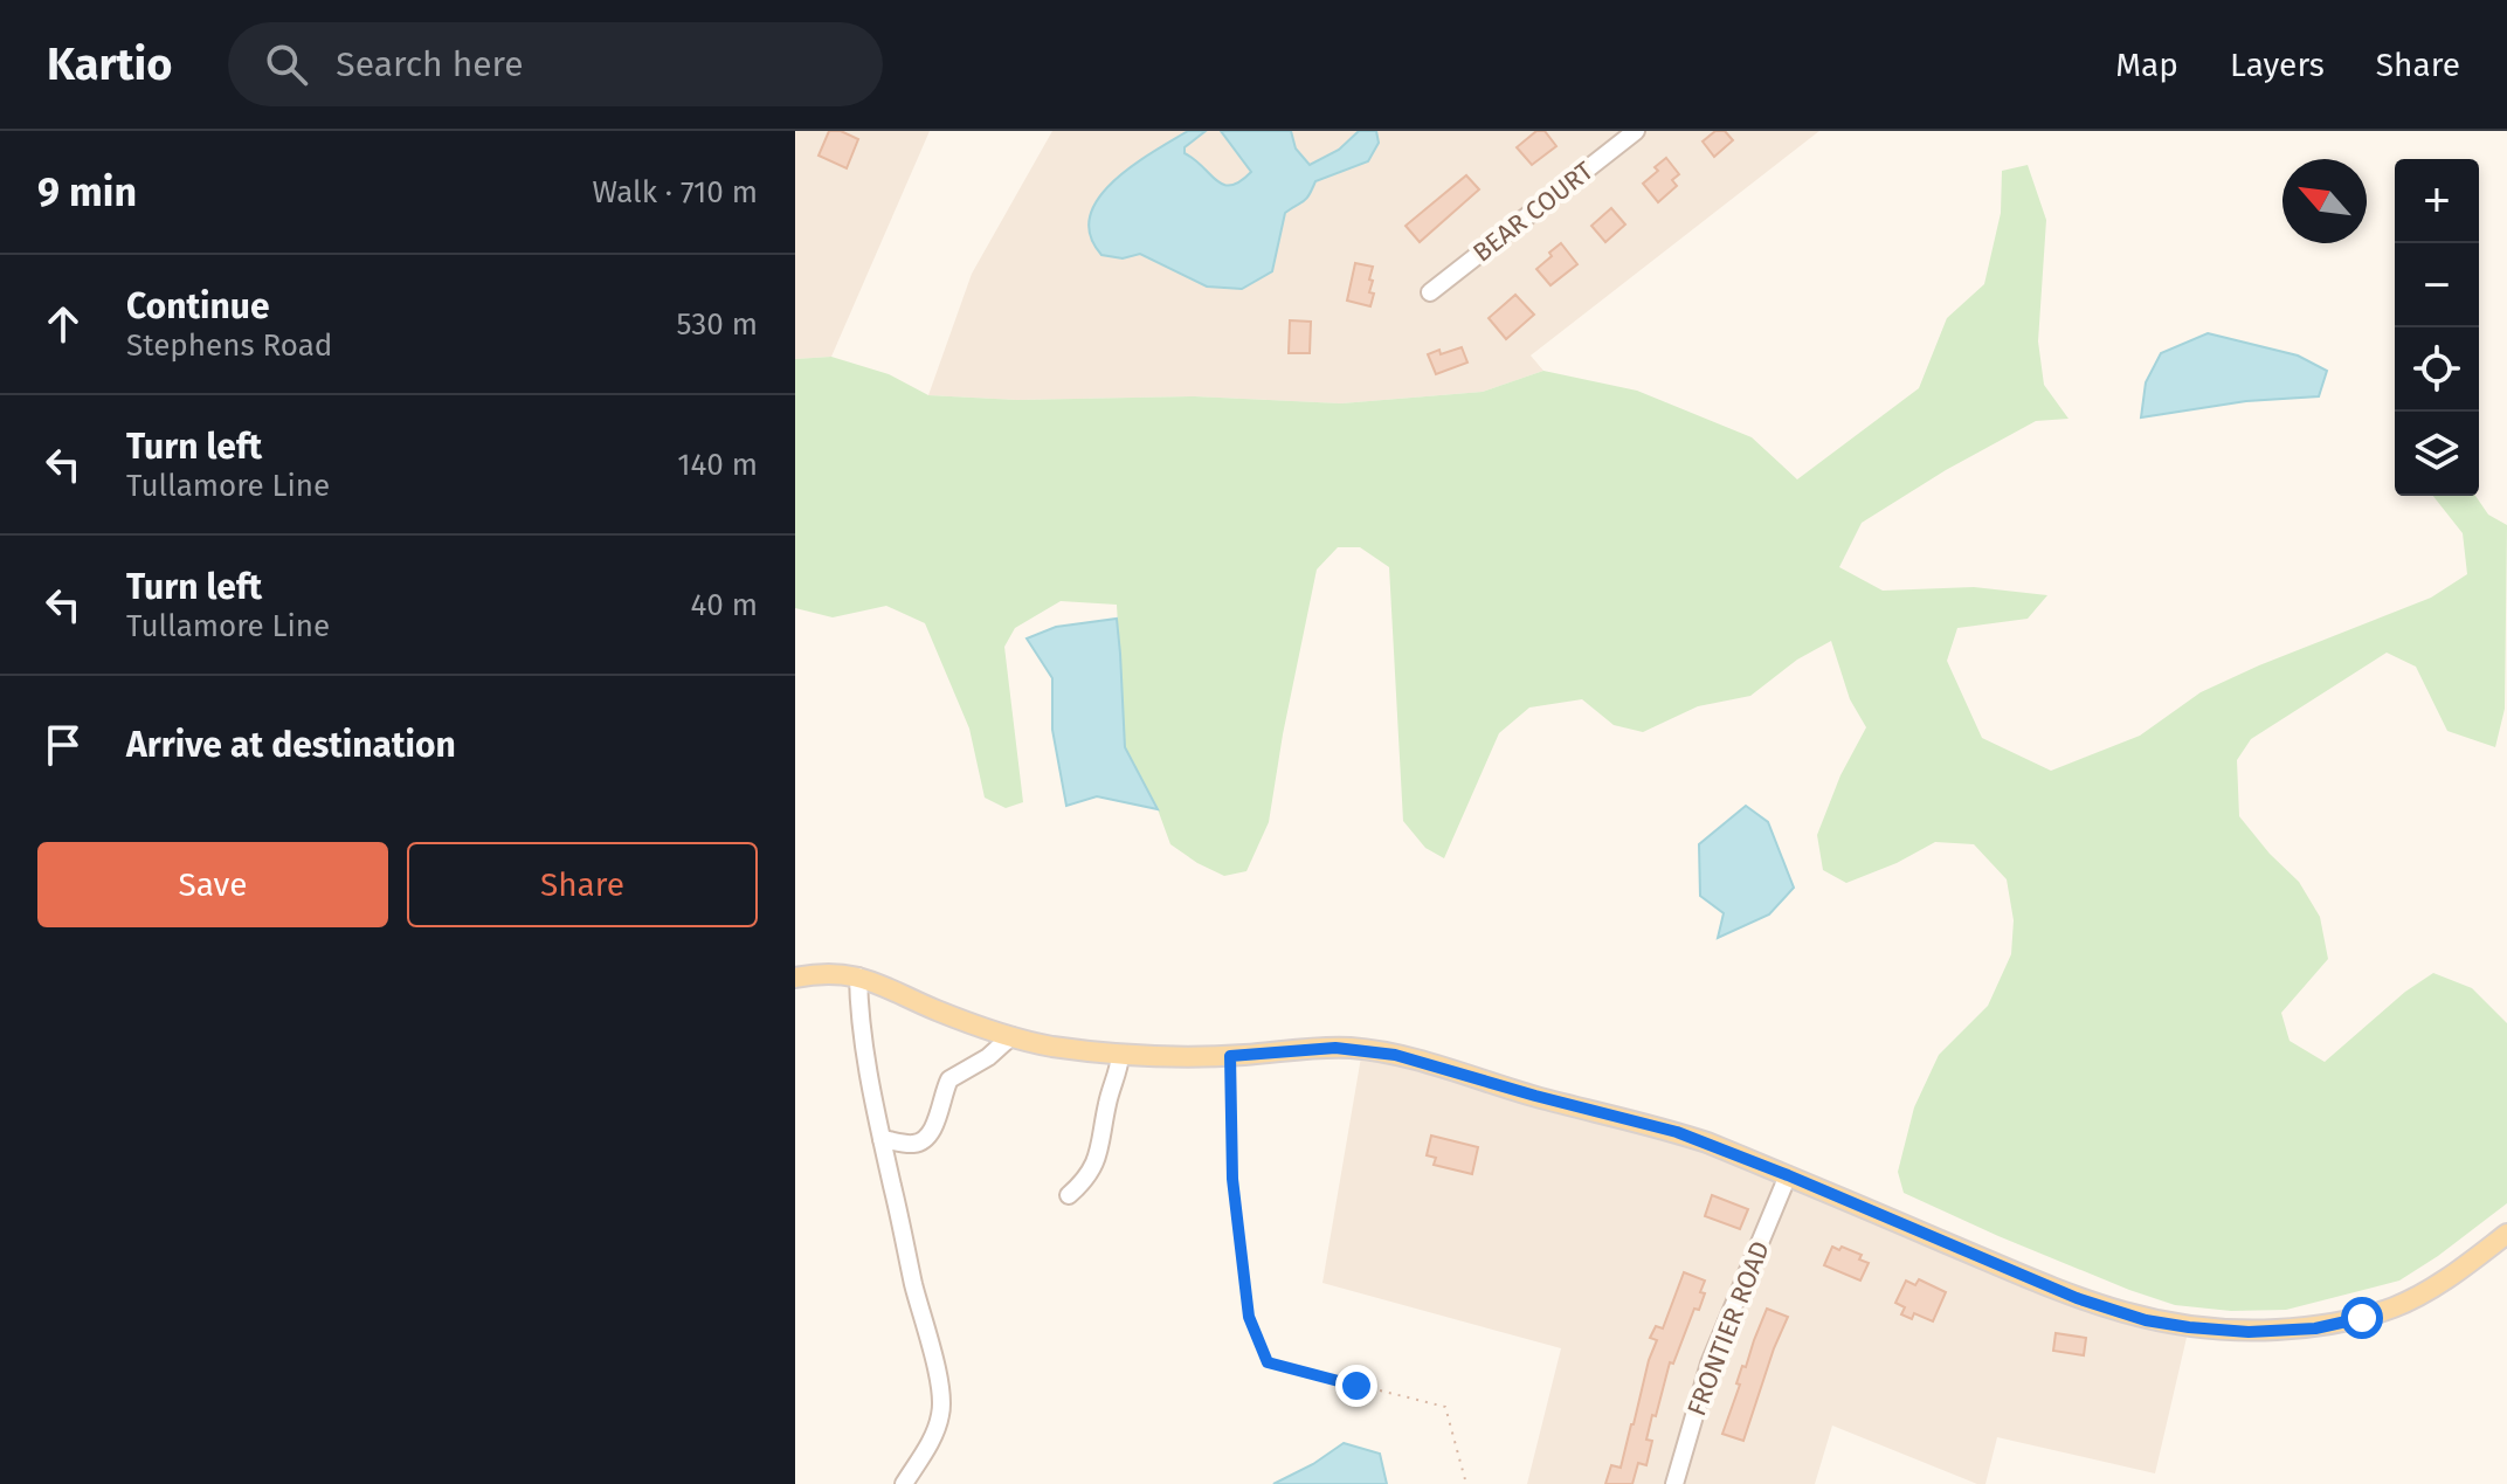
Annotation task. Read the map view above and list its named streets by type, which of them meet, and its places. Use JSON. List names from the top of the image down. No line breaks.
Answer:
{"streets":{"street":["BEAR COURT","FRONTIER ROAD"]},"north":"top left","page":{"header":"Kartio","search":"Search here","nav":["Map","Layers","Share"],"heading":["9 min","Walk · 710 m"],"map_buttons":["+","−"],"list":[["Continue","Stephens Road","530 m"],["Turn left","Tullamore Line","140 m"],["Turn left","Tullamore Line","40 m"],"Arrive at destination"],"buttons":["Save","Share"]}}
